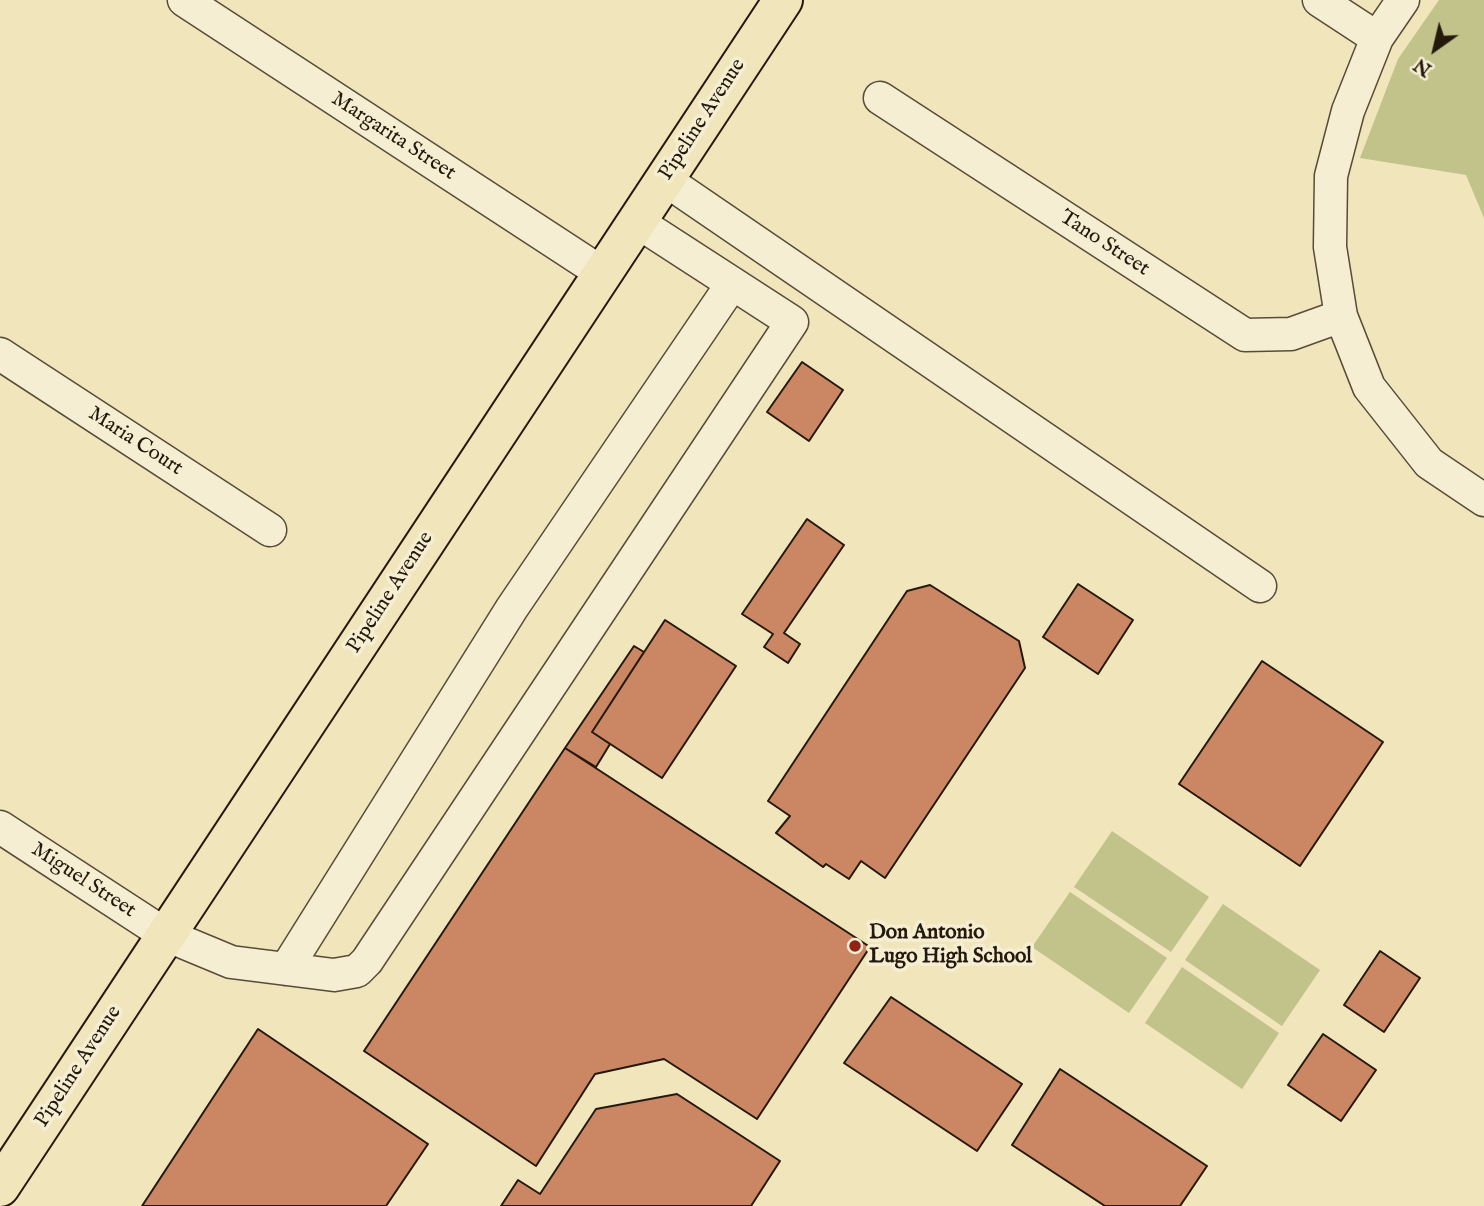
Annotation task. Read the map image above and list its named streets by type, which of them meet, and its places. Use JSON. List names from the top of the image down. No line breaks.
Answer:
{"streets":{"main road":["Pipeline Avenue"],"street":["Margarita Street","Tano Street","Maria Court","Miguel Street"]},"crossings":[["Pipeline Avenue","Margarita Street"],["Pipeline Avenue","Miguel Street"]],"places":["Don Antonio Lugo High School"],"north":"bottom left"}
